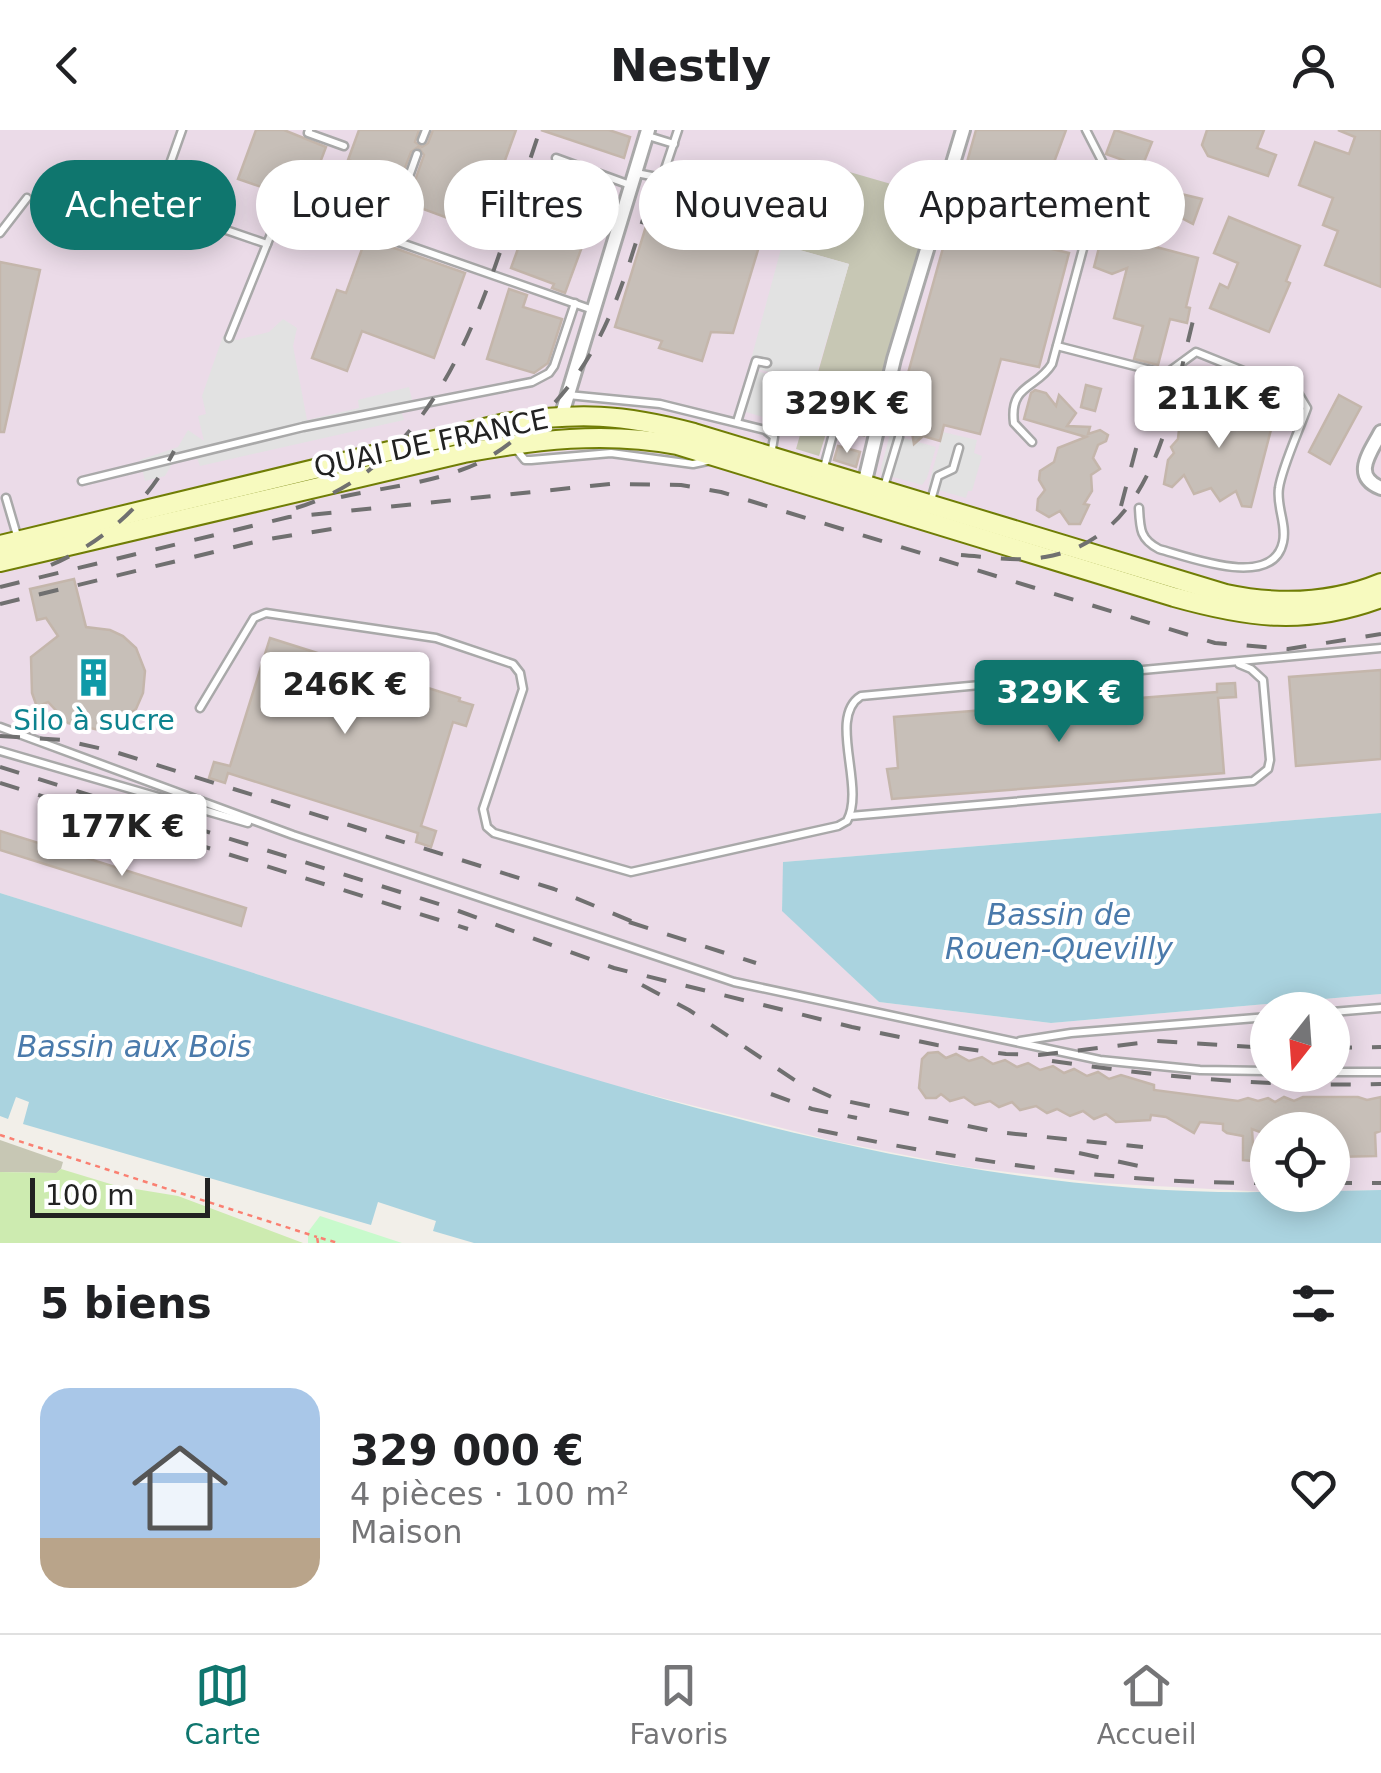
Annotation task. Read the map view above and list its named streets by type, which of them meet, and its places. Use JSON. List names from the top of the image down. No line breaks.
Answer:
{"streets":{"main road":["QUAI DE FRANCE"]},"water":["Bassin de Rouen-Quevilly","Bassin aux Bois"],"places":{"building":["Silo à sucre"]},"scale_bar":"100 m","north":"bottom","page":{"header":"Nestly","chip":["Acheter","Louer","Filtres","Nouveau","Appartement"],"price":["211K €","329K €","246K €","329K €","177K €"],"scale":"100 m","heading":"5 biens","list":[{"name":"329 000 €","note":"4 pièces · 100 m² · Maison"}],"tabs":["Carte","Favoris","Accueil"]}}
